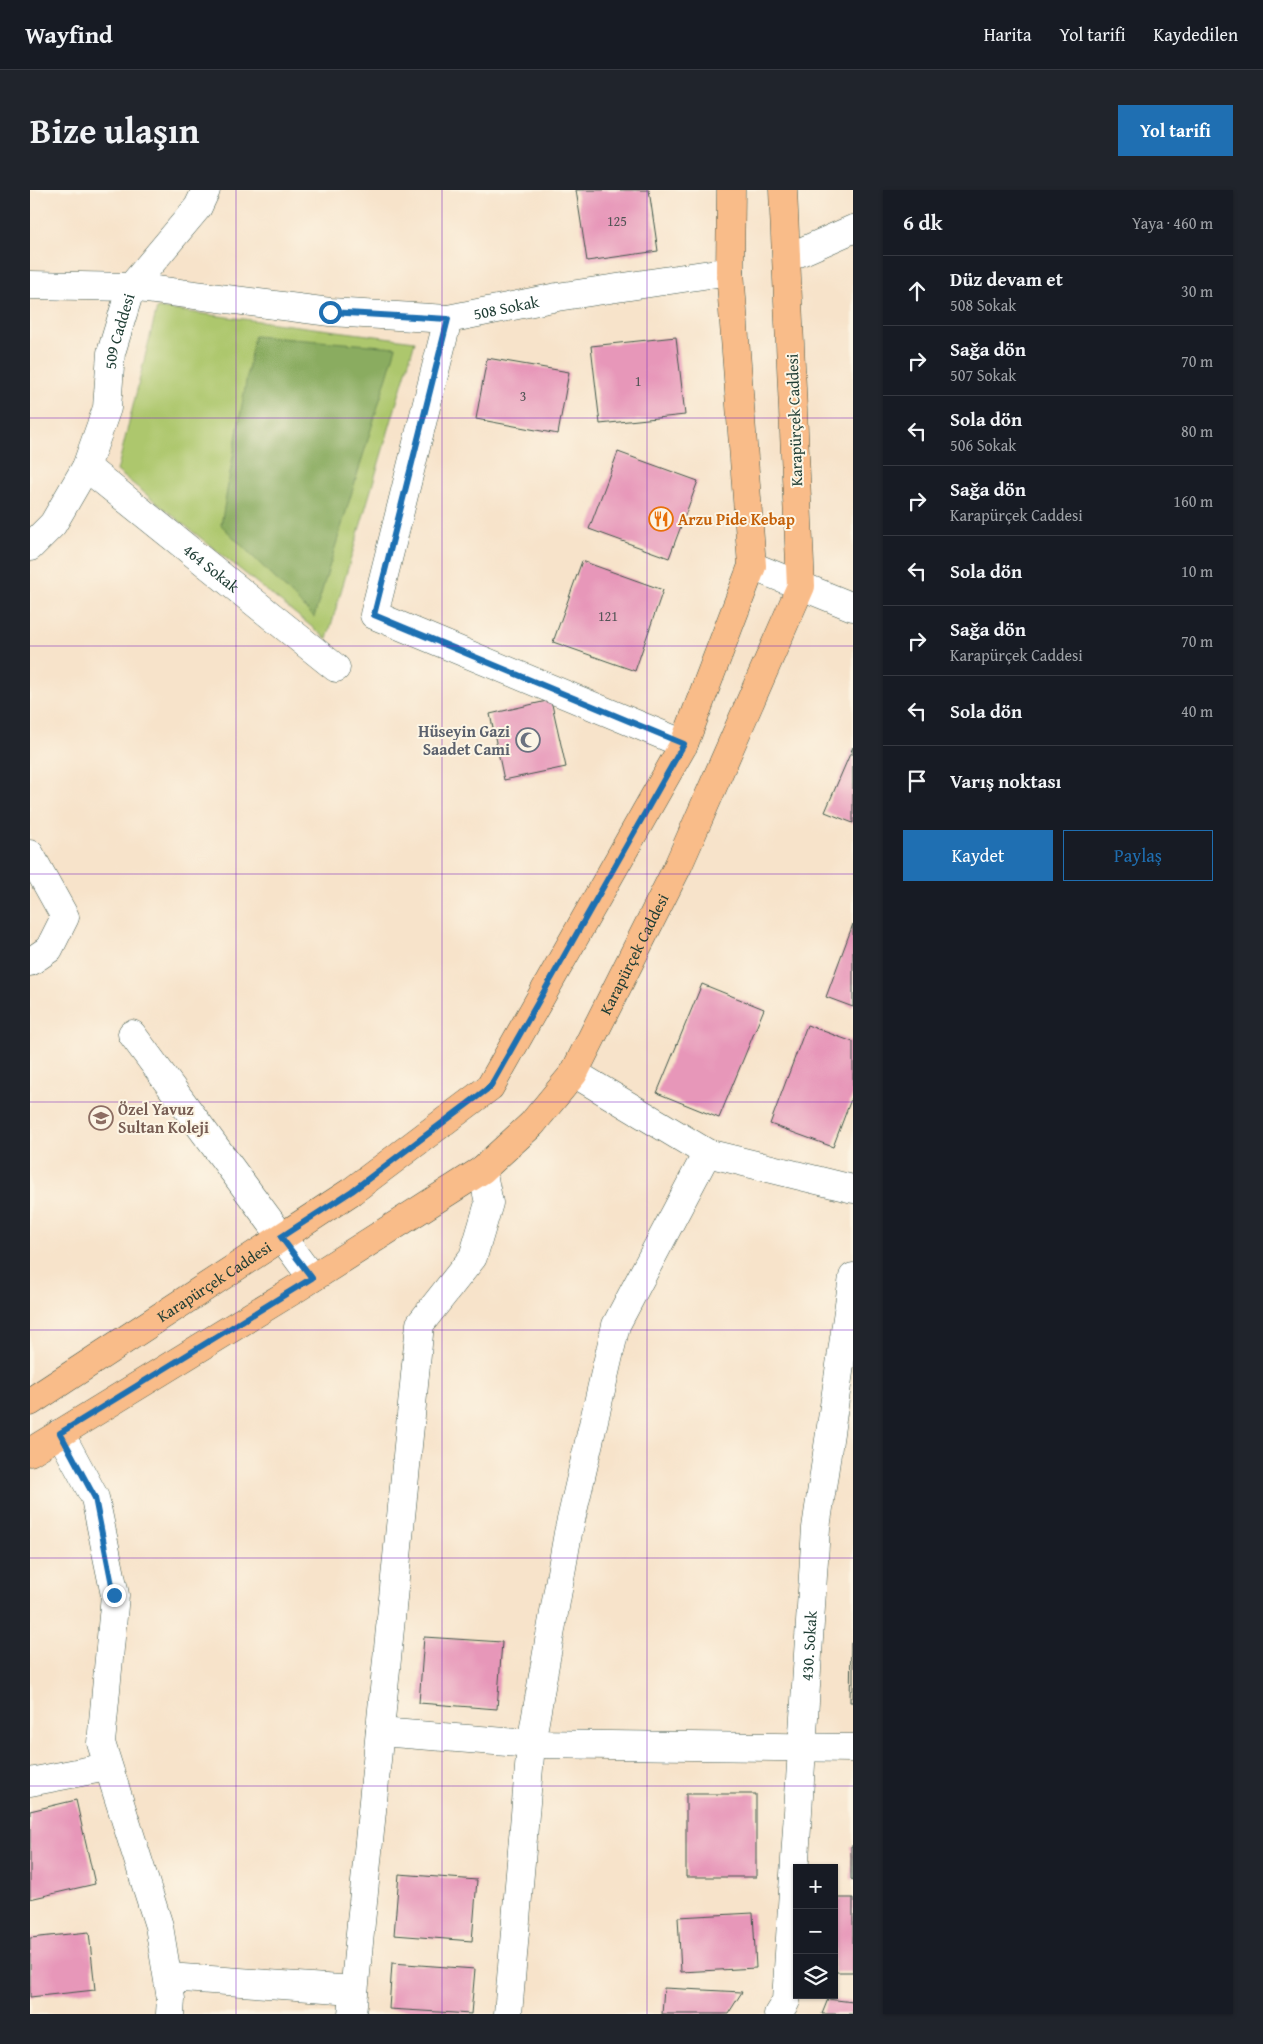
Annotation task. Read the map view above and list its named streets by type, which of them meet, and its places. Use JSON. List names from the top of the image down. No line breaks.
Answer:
{"streets":{"main road":["Karapürçek Caddesi"],"street":["508 Sokak","509 Caddesi","464 Sokak","430. Sokak"]},"crossings":[["508 Sokak","509 Caddesi"],["508 Sokak","Karapürçek Caddesi"],["509 Caddesi","464 Sokak"]],"places":{"restaurant":["Arzu Pide Kebap"],"mosque":["Hüseyin Gazi Saadet Cami"],"school or university":["Özel Yavuz Sultan Koleji"]},"house_numbers":["125","1","3","121"],"page":{"header":"Wayfind","nav":["Harita","Yol tarifi","Kaydedilen"],"title":"Bize ulaşın","buttons":["Yol tarifi",["Kaydet","Paylaş"]],"heading":["6 dk","Yaya · 460 m"],"list":[["Düz devam et","508 Sokak","30 m"],["Sağa dön","507 Sokak","70 m"],["Sola dön","506 Sokak","80 m"],["Sağa dön","Karapürçek Caddesi","160 m"],["Sola dön","10 m"],["Sağa dön","Karapürçek Caddesi","70 m"],["Sola dön","40 m"],"Varış noktası"],"map_buttons":["+","−"]}}
